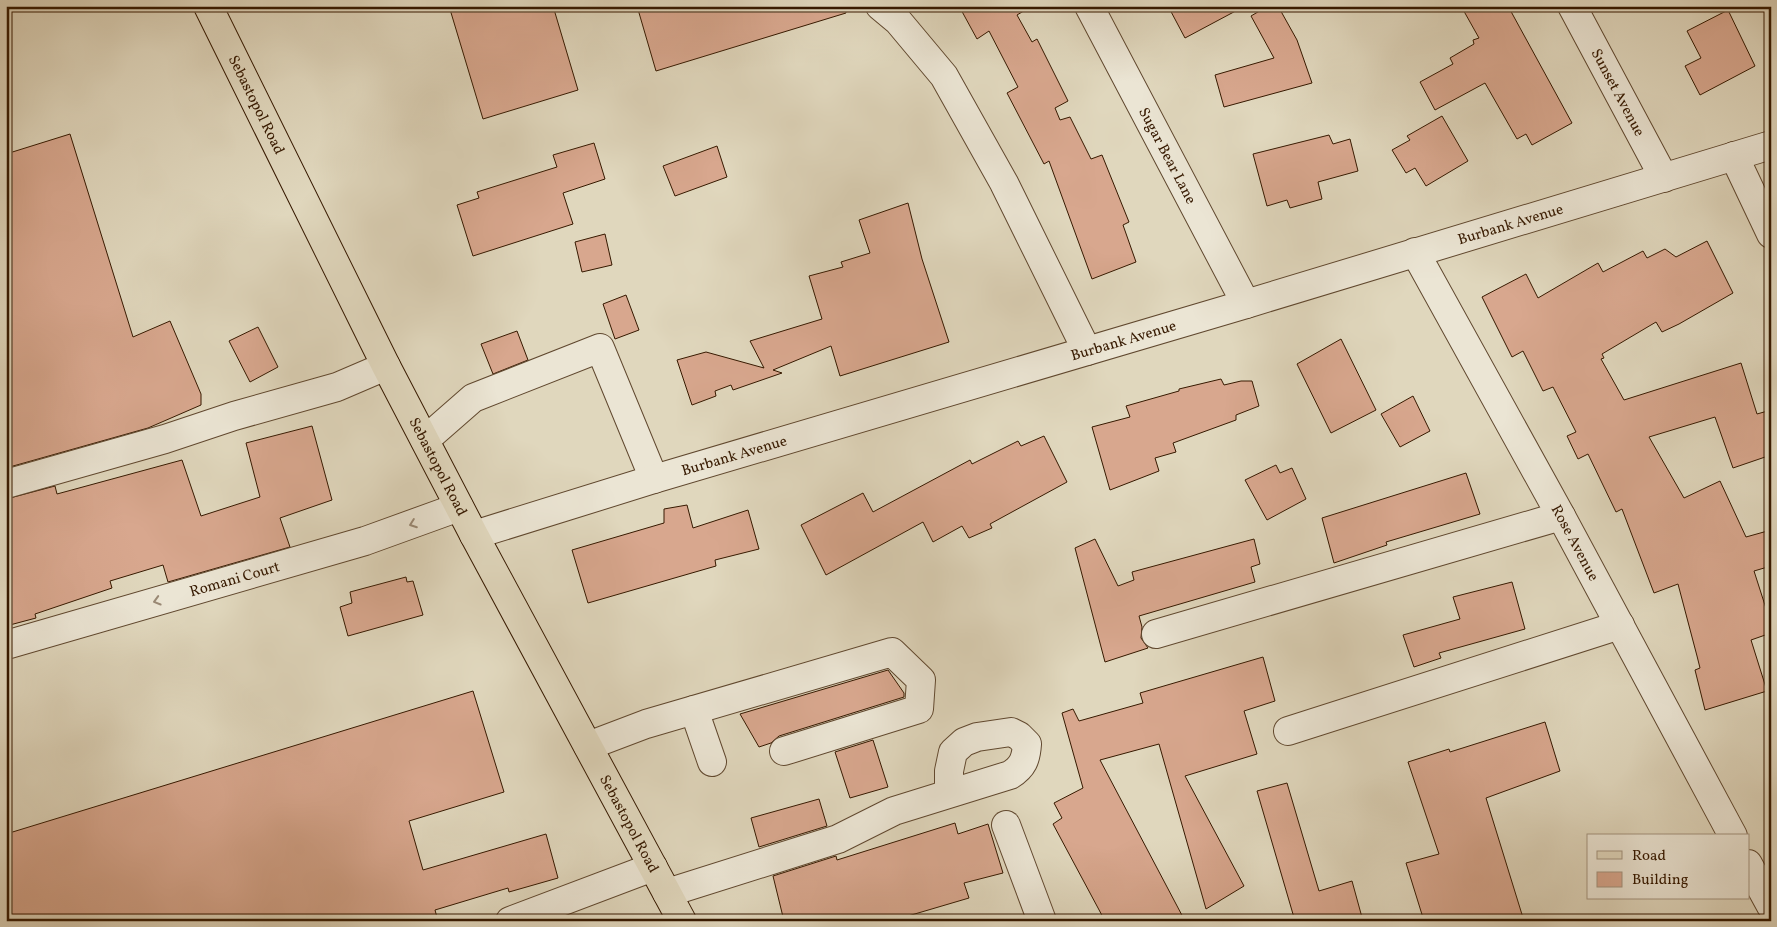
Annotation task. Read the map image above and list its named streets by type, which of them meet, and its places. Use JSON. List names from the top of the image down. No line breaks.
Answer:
{"streets":{"main road":["Sebastopol Road"],"street":["Sunset Avenue","Sugar Bear Lane","Burbank Avenue","Rose Avenue","Romani Court"]},"crossings":[["Sunset Avenue","Burbank Avenue"],["Sebastopol Road","Burbank Avenue"],["Sebastopol Road","Romani Court"],["Sugar Bear Lane","Burbank Avenue"],["Burbank Avenue","Rose Avenue"]],"legend":["Road","Building"]}
